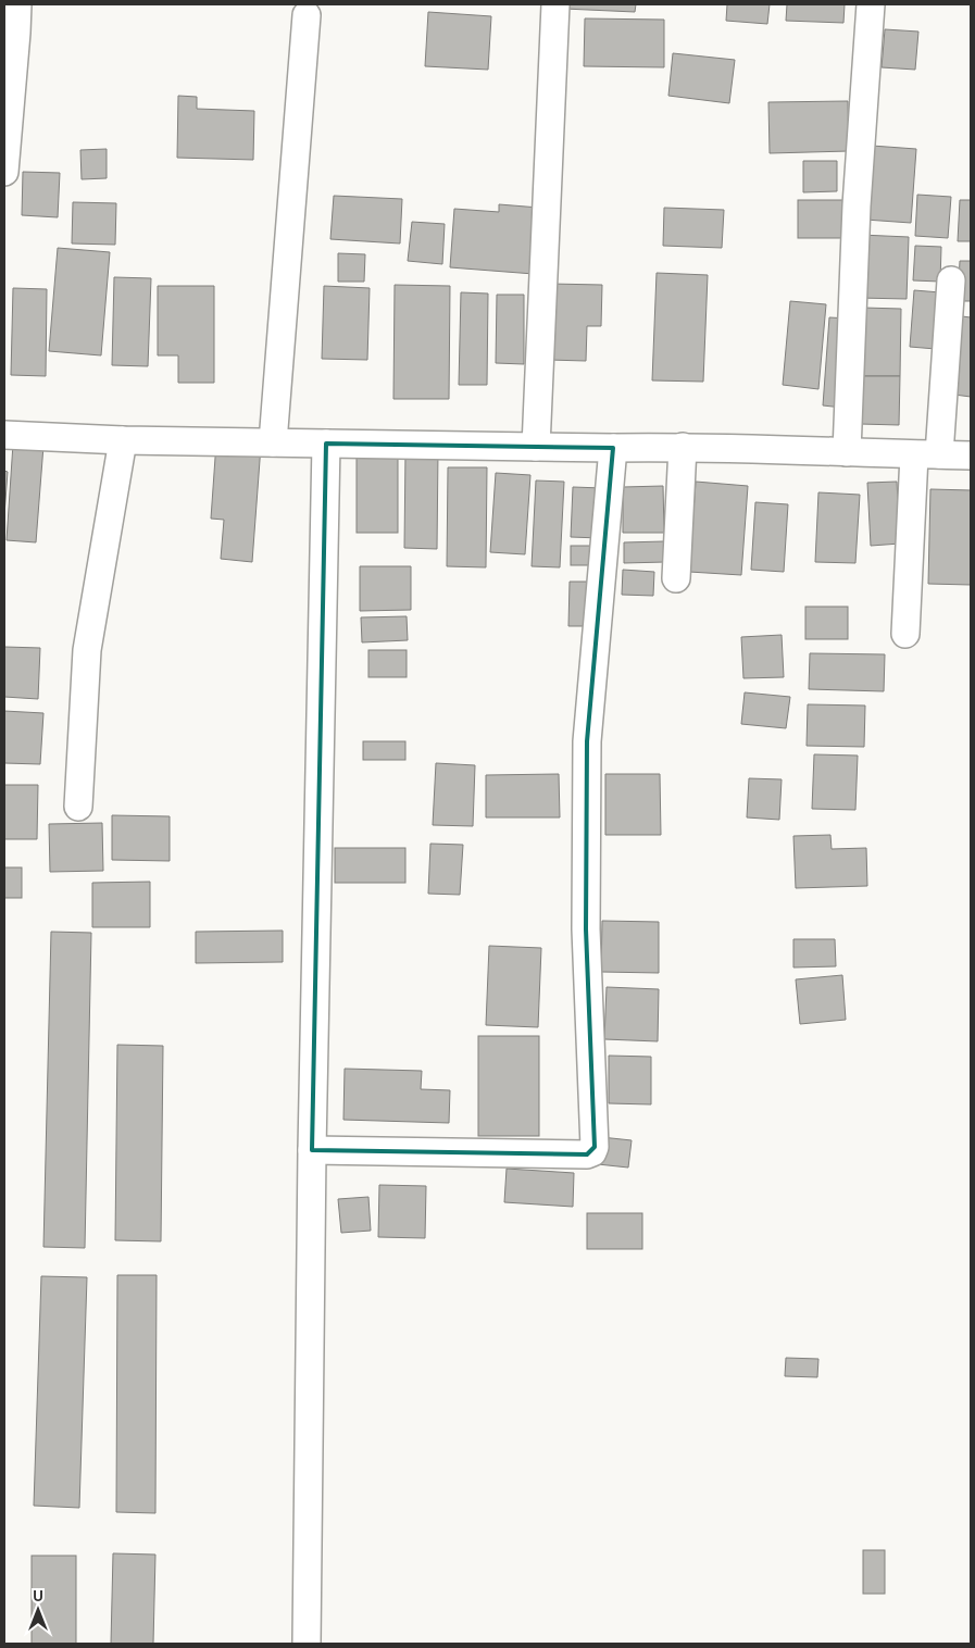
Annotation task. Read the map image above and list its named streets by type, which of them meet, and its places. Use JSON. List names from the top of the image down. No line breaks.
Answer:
{"north":"top"}
